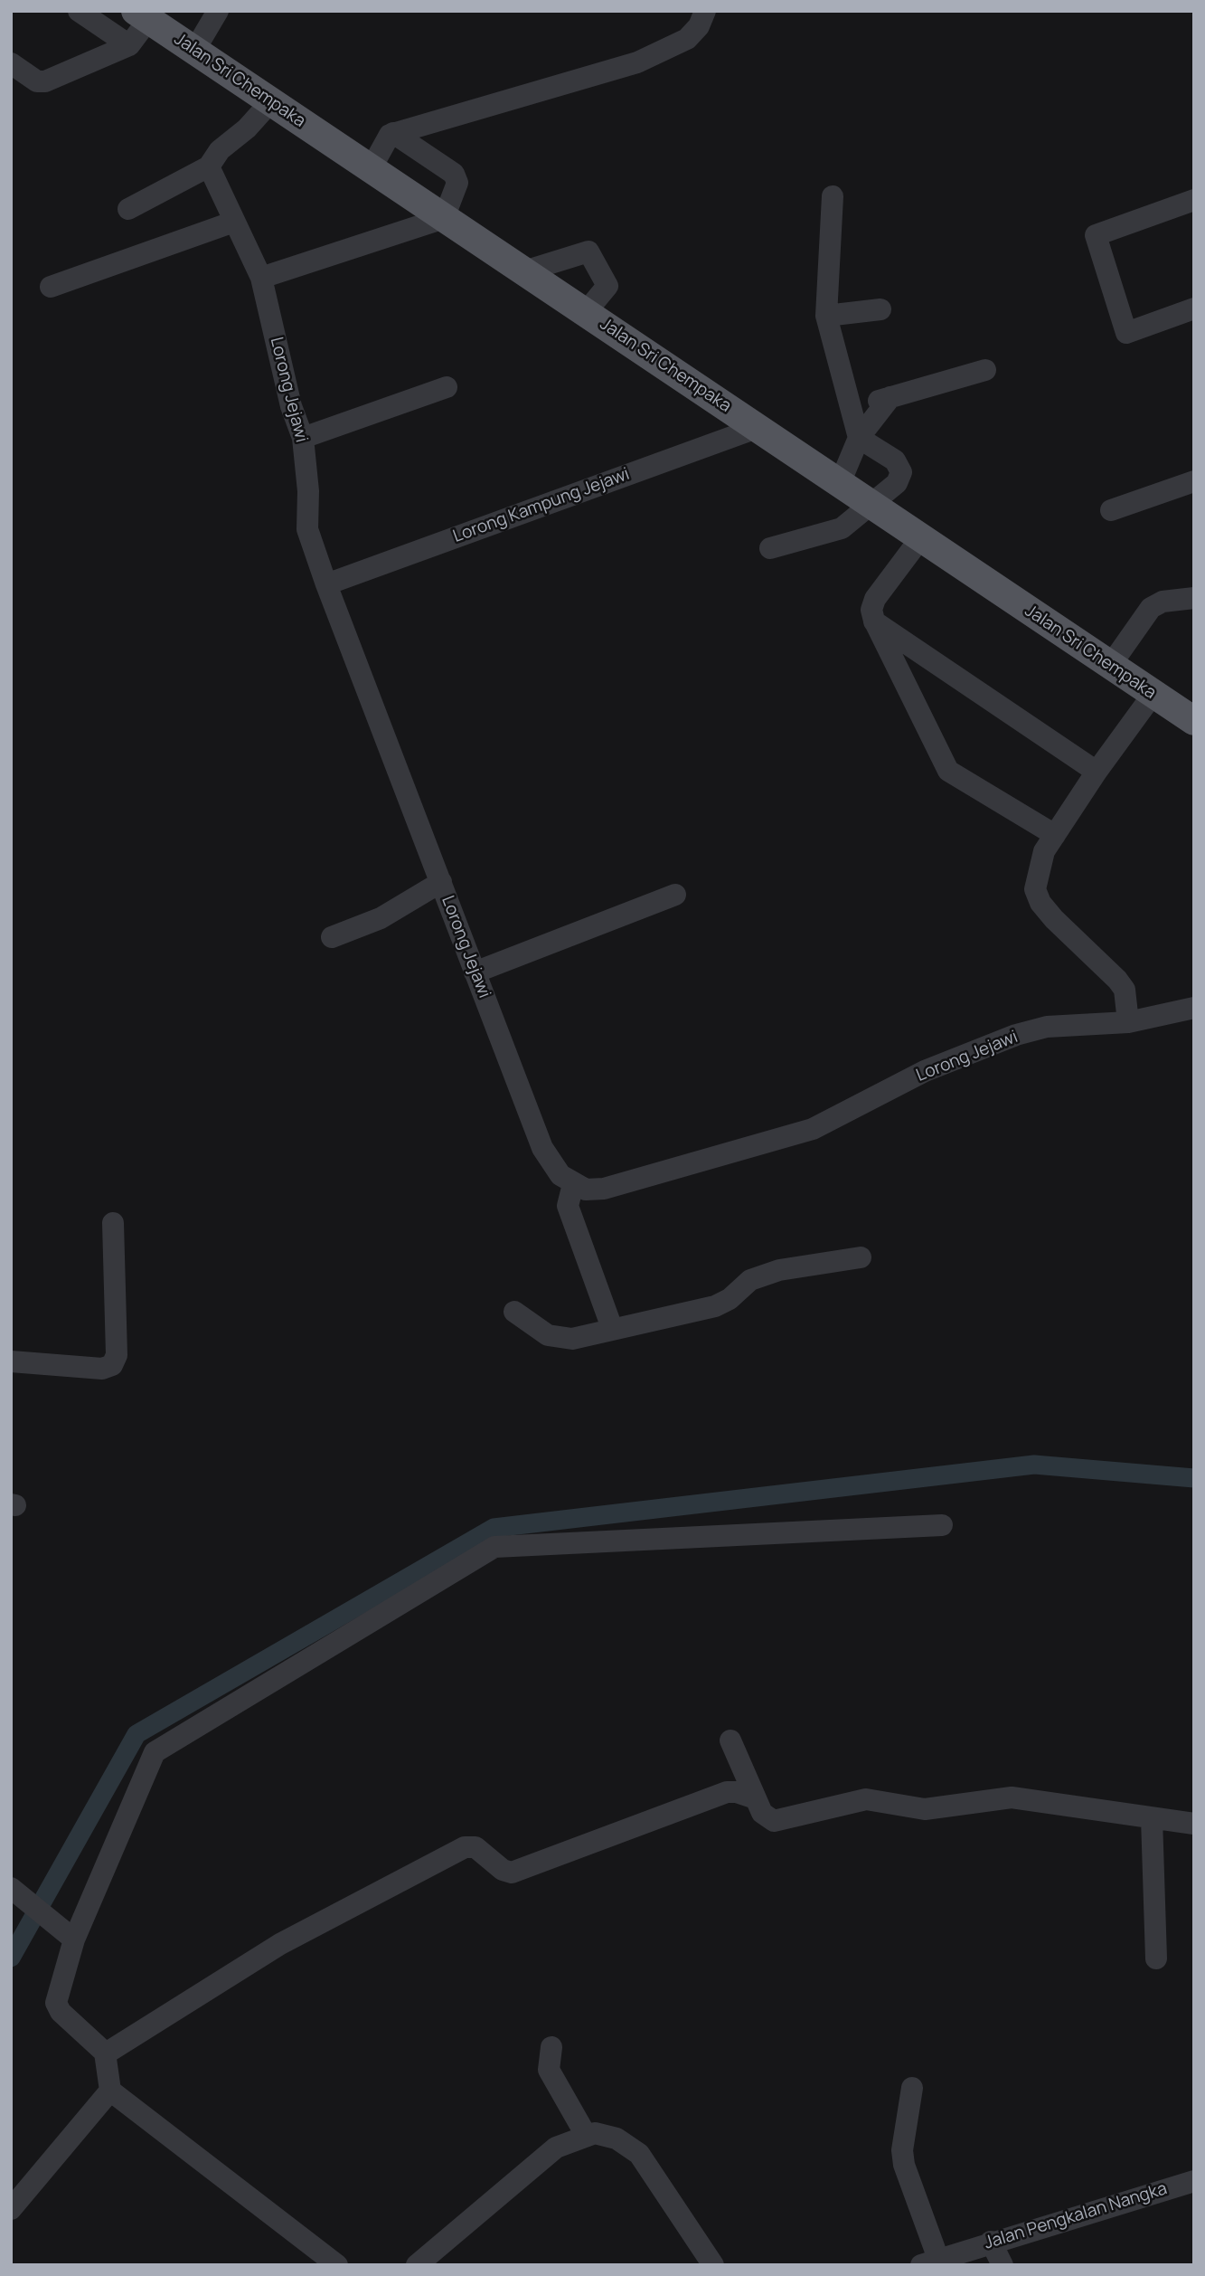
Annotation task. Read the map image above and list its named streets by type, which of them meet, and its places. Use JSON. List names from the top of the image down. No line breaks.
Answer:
{"streets":{"main road":["Jalan Sri Chempaka"],"street":["Lorong Jejawi","Lorong Kampung Jejawi","Jalan Pengkalan Nangka"]},"crossings":[["Jalan Sri Chempaka","Lorong Kampung Jejawi"],["Lorong Jejawi","Lorong Kampung Jejawi"]]}
